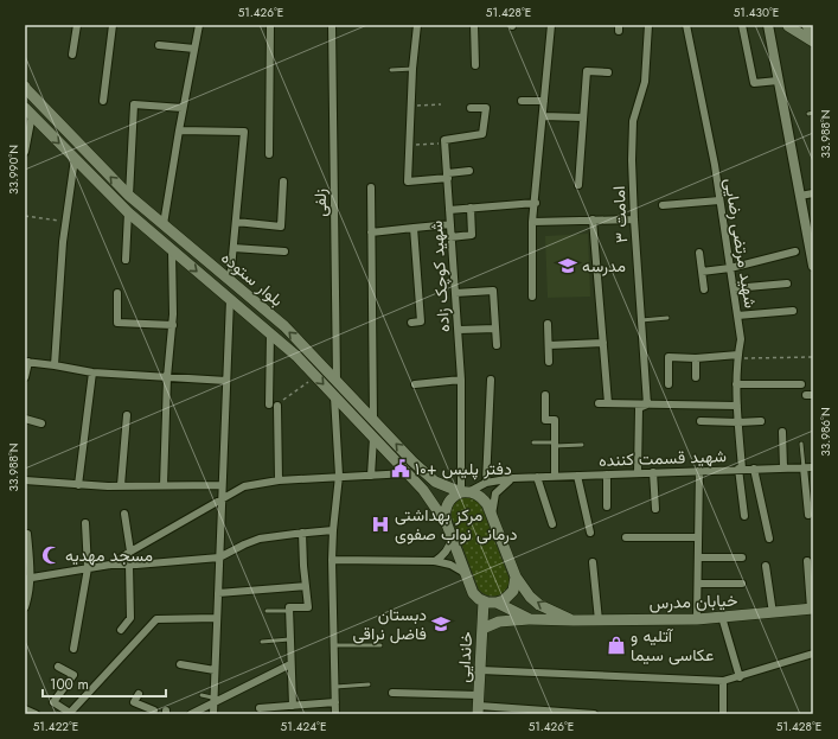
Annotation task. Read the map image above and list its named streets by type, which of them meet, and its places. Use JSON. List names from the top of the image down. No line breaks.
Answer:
{"streets":{"main road":["بلوار ستوده","خیابان مدرس","خاندایی"],"street":["زلفی","امامت ۳","شهید مرتضی رضایی","شهید کوچک زاده","شهید قسمت کننده"]},"crossings":[["زلفی","بلوار ستوده"],["شهید مرتضی رضایی","شهید قسمت کننده"],["شهید کوچک زاده","بلوار ستوده"],["شهید کوچک زاده","شهید قسمت کننده"],["بلوار ستوده","شهید قسمت کننده"],["بلوار ستوده","خیابان مدرس"],["خیابان مدرس","خاندایی"]],"places":{"school or university":["مدرسه","دبستان فاضل نراقی"],"public building":["دفتر پلیس +۱۰"],"hospital":["مرکز بهداشتی درمانی نواب صفوی"],"mosque":["مسجد مهدیه"],"shop":["آتلیه و عکاسی سیما"]},"scale_bar":"100 m","coordinates":["51.426°E","51.428°E","51.430°E","33.988°N","33.990°N","33.986°N","51.422°E","51.424°E"]}
